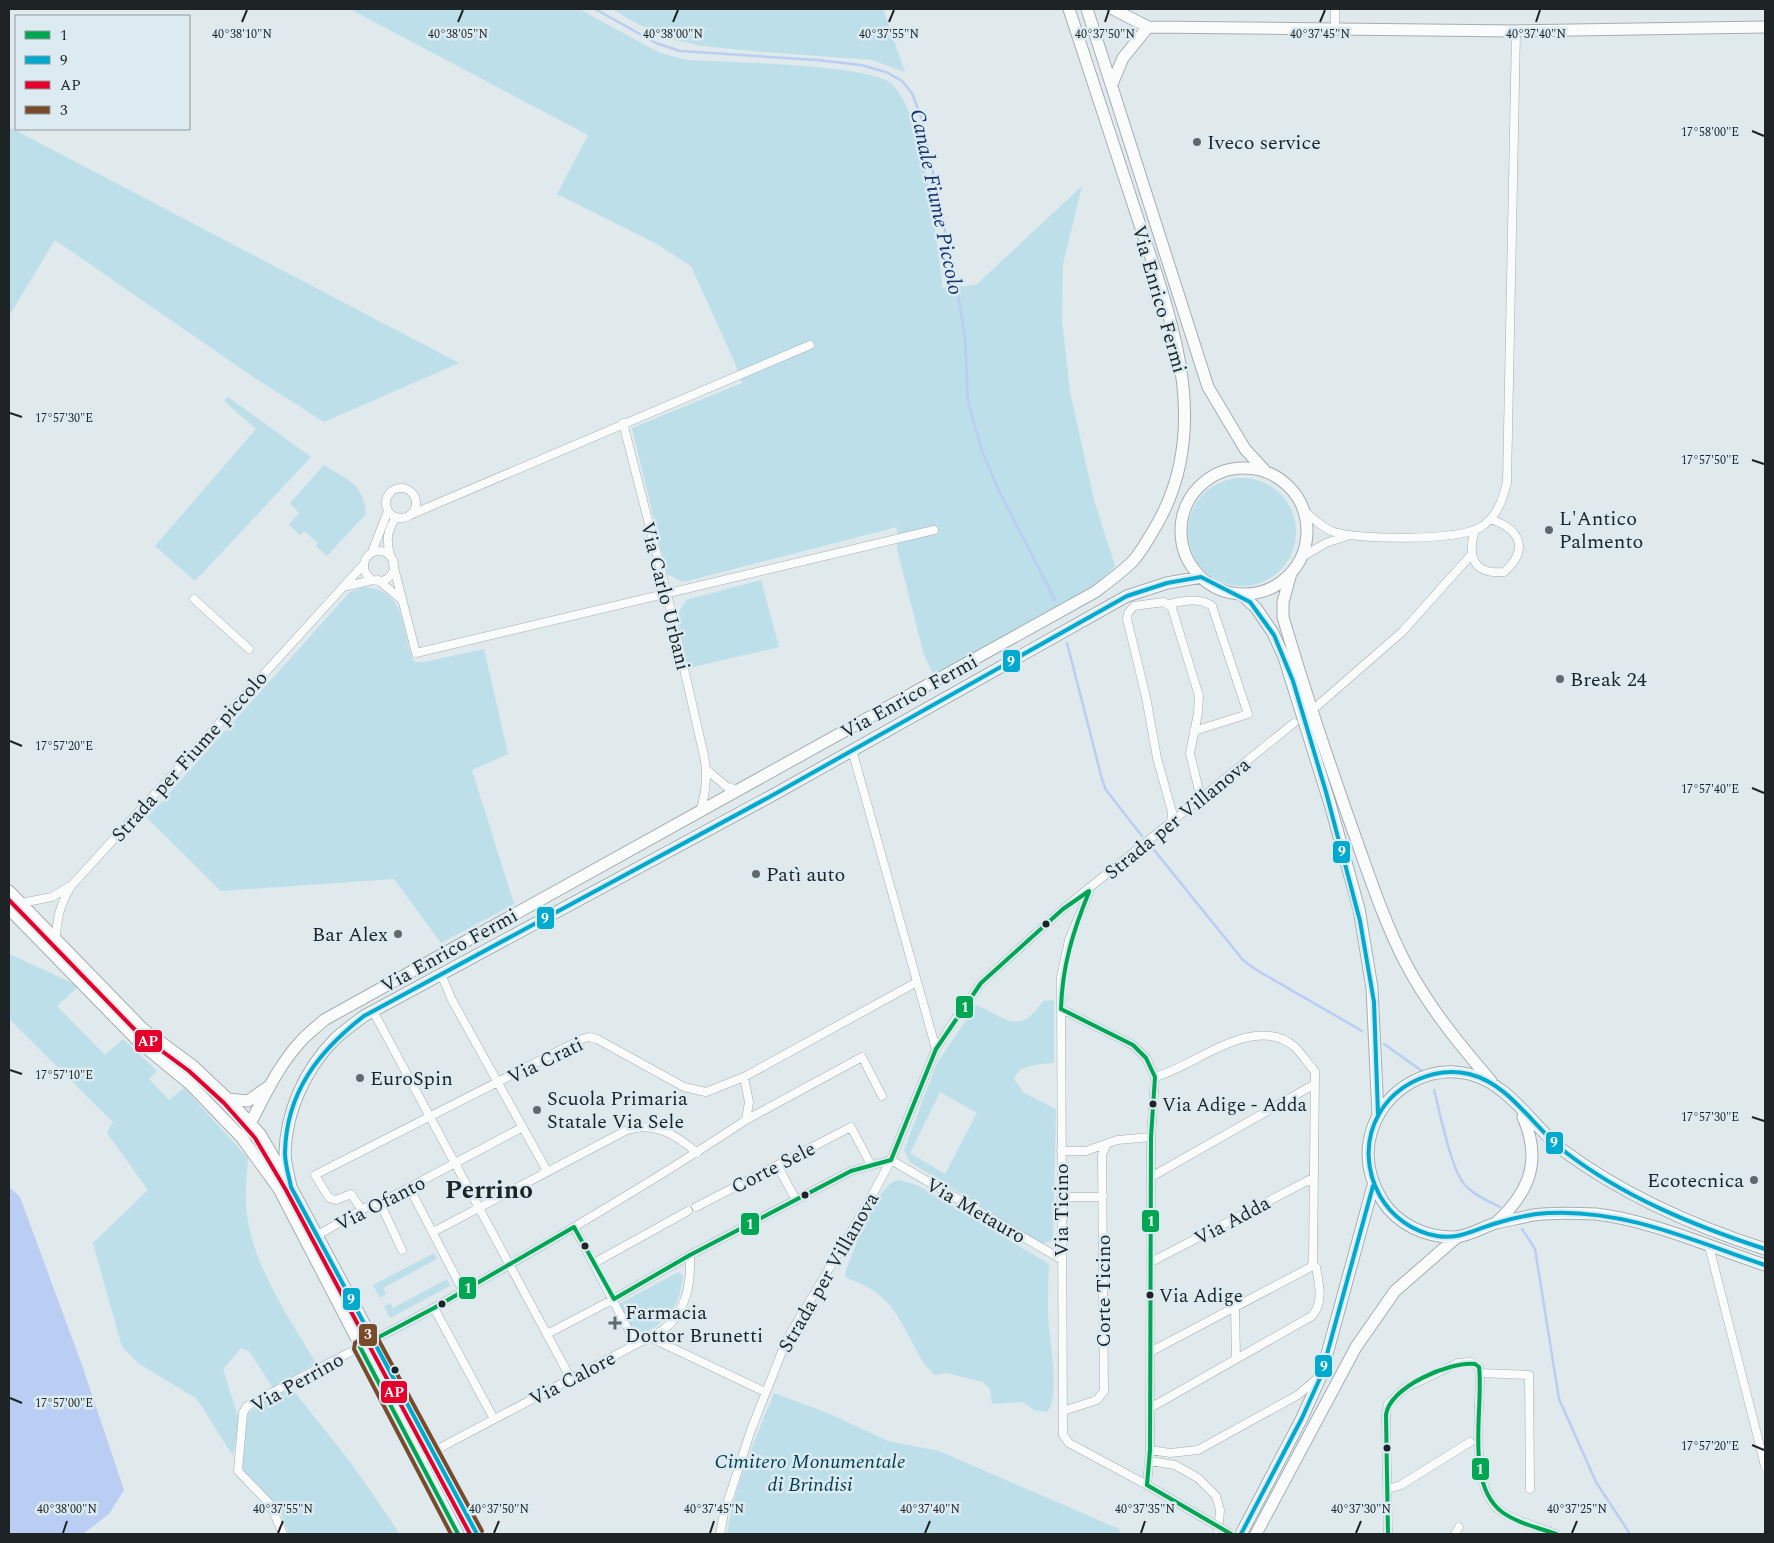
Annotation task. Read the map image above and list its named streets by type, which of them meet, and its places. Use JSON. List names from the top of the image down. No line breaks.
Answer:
{"streets":{"main road":["Via Enrico Fermi"],"street":["Via Carlo Urbani","Strada per Fiume piccolo","Strada per Villanova","Via Crati","Corte Sele","Via Ofanto","Via Metauro","Via Ticino","Via Adda","Corte Ticino","Via Calore","Via Perrino"]},"crossings":[["Via Enrico Fermi","Via Carlo Urbani"],["Via Enrico Fermi","Strada per Villanova"],["Via Enrico Fermi","Via Crati"],["Strada per Villanova","Via Metauro"],["Strada per Villanova","Via Ticino"],["Via Crati","Via Ofanto"],["Via Metauro","Via Ticino"],["Via Ticino","Corte Ticino"]],"districts":["Perrino"],"water":["Canale Fiume Piccolo"],"parks":["Cimitero Monumentale di Brindisi"],"places":{"other":["Iveco service","L'Antico Palmento","Break 24","Patì auto","Bar Alex","EuroSpin","Via Adige - Adda","Scuola Primaria Statale Via Sele","Ecotecnica","Via Adige"],"health":["Farmacia Dottor Brunetti"]},"lines":["transit line 9","transit line 1","transit line AP","transit line 3"],"legend":["1","9","AP","3"],"coordinates":["40°38'00\"N","40°37'55\"N","40°37'50\"N","40°37'45\"N","40°37'40\"N","40°38'10\"N","40°38'05\"N","17°58'00\"E","17°57'30\"E","17°57'50\"E","17°57'20\"E","17°57'40\"E","17°57'10\"E","17°57'00\"E","40°37'35\"N","40°37'30\"N","40°37'25\"N"]}
